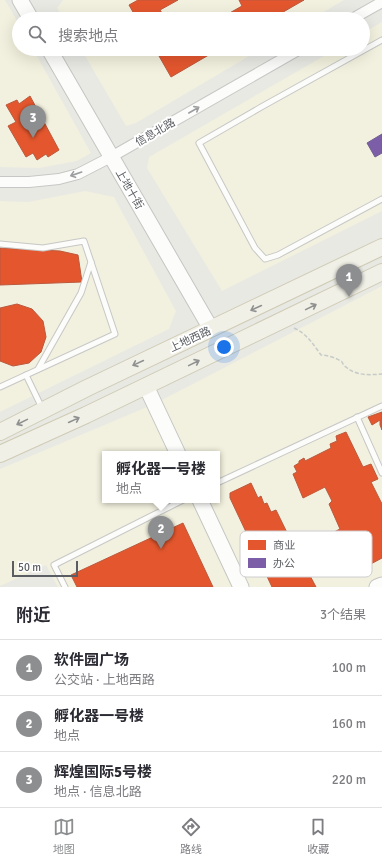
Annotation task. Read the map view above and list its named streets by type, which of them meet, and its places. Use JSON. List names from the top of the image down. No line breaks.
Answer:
{"streets":{"main road":["上地西路"],"street":["信息北路","上地十街"]},"crossings":[["信息北路","上地十街"],["上地十街","上地西路"]],"legend":["商业","办公"],"scale_bar":"50 m","page":{"search":"搜索地点","pins":["3","1","2"],"popup":["孵化器一号楼","地点"],"scale":"50 m","heading":["附近","3个结果"],"list":[{"mark":"1","name":"软件园广场","note":"公交站 · 上地西路","value":"100 m"},{"mark":"2","name":"孵化器一号楼","note":"地点","value":"160 m"},{"mark":"3","name":"辉煌国际5号楼","note":"地点 · 信息北路","value":"220 m"}],"nav":["地图","路线","收藏"]}}
